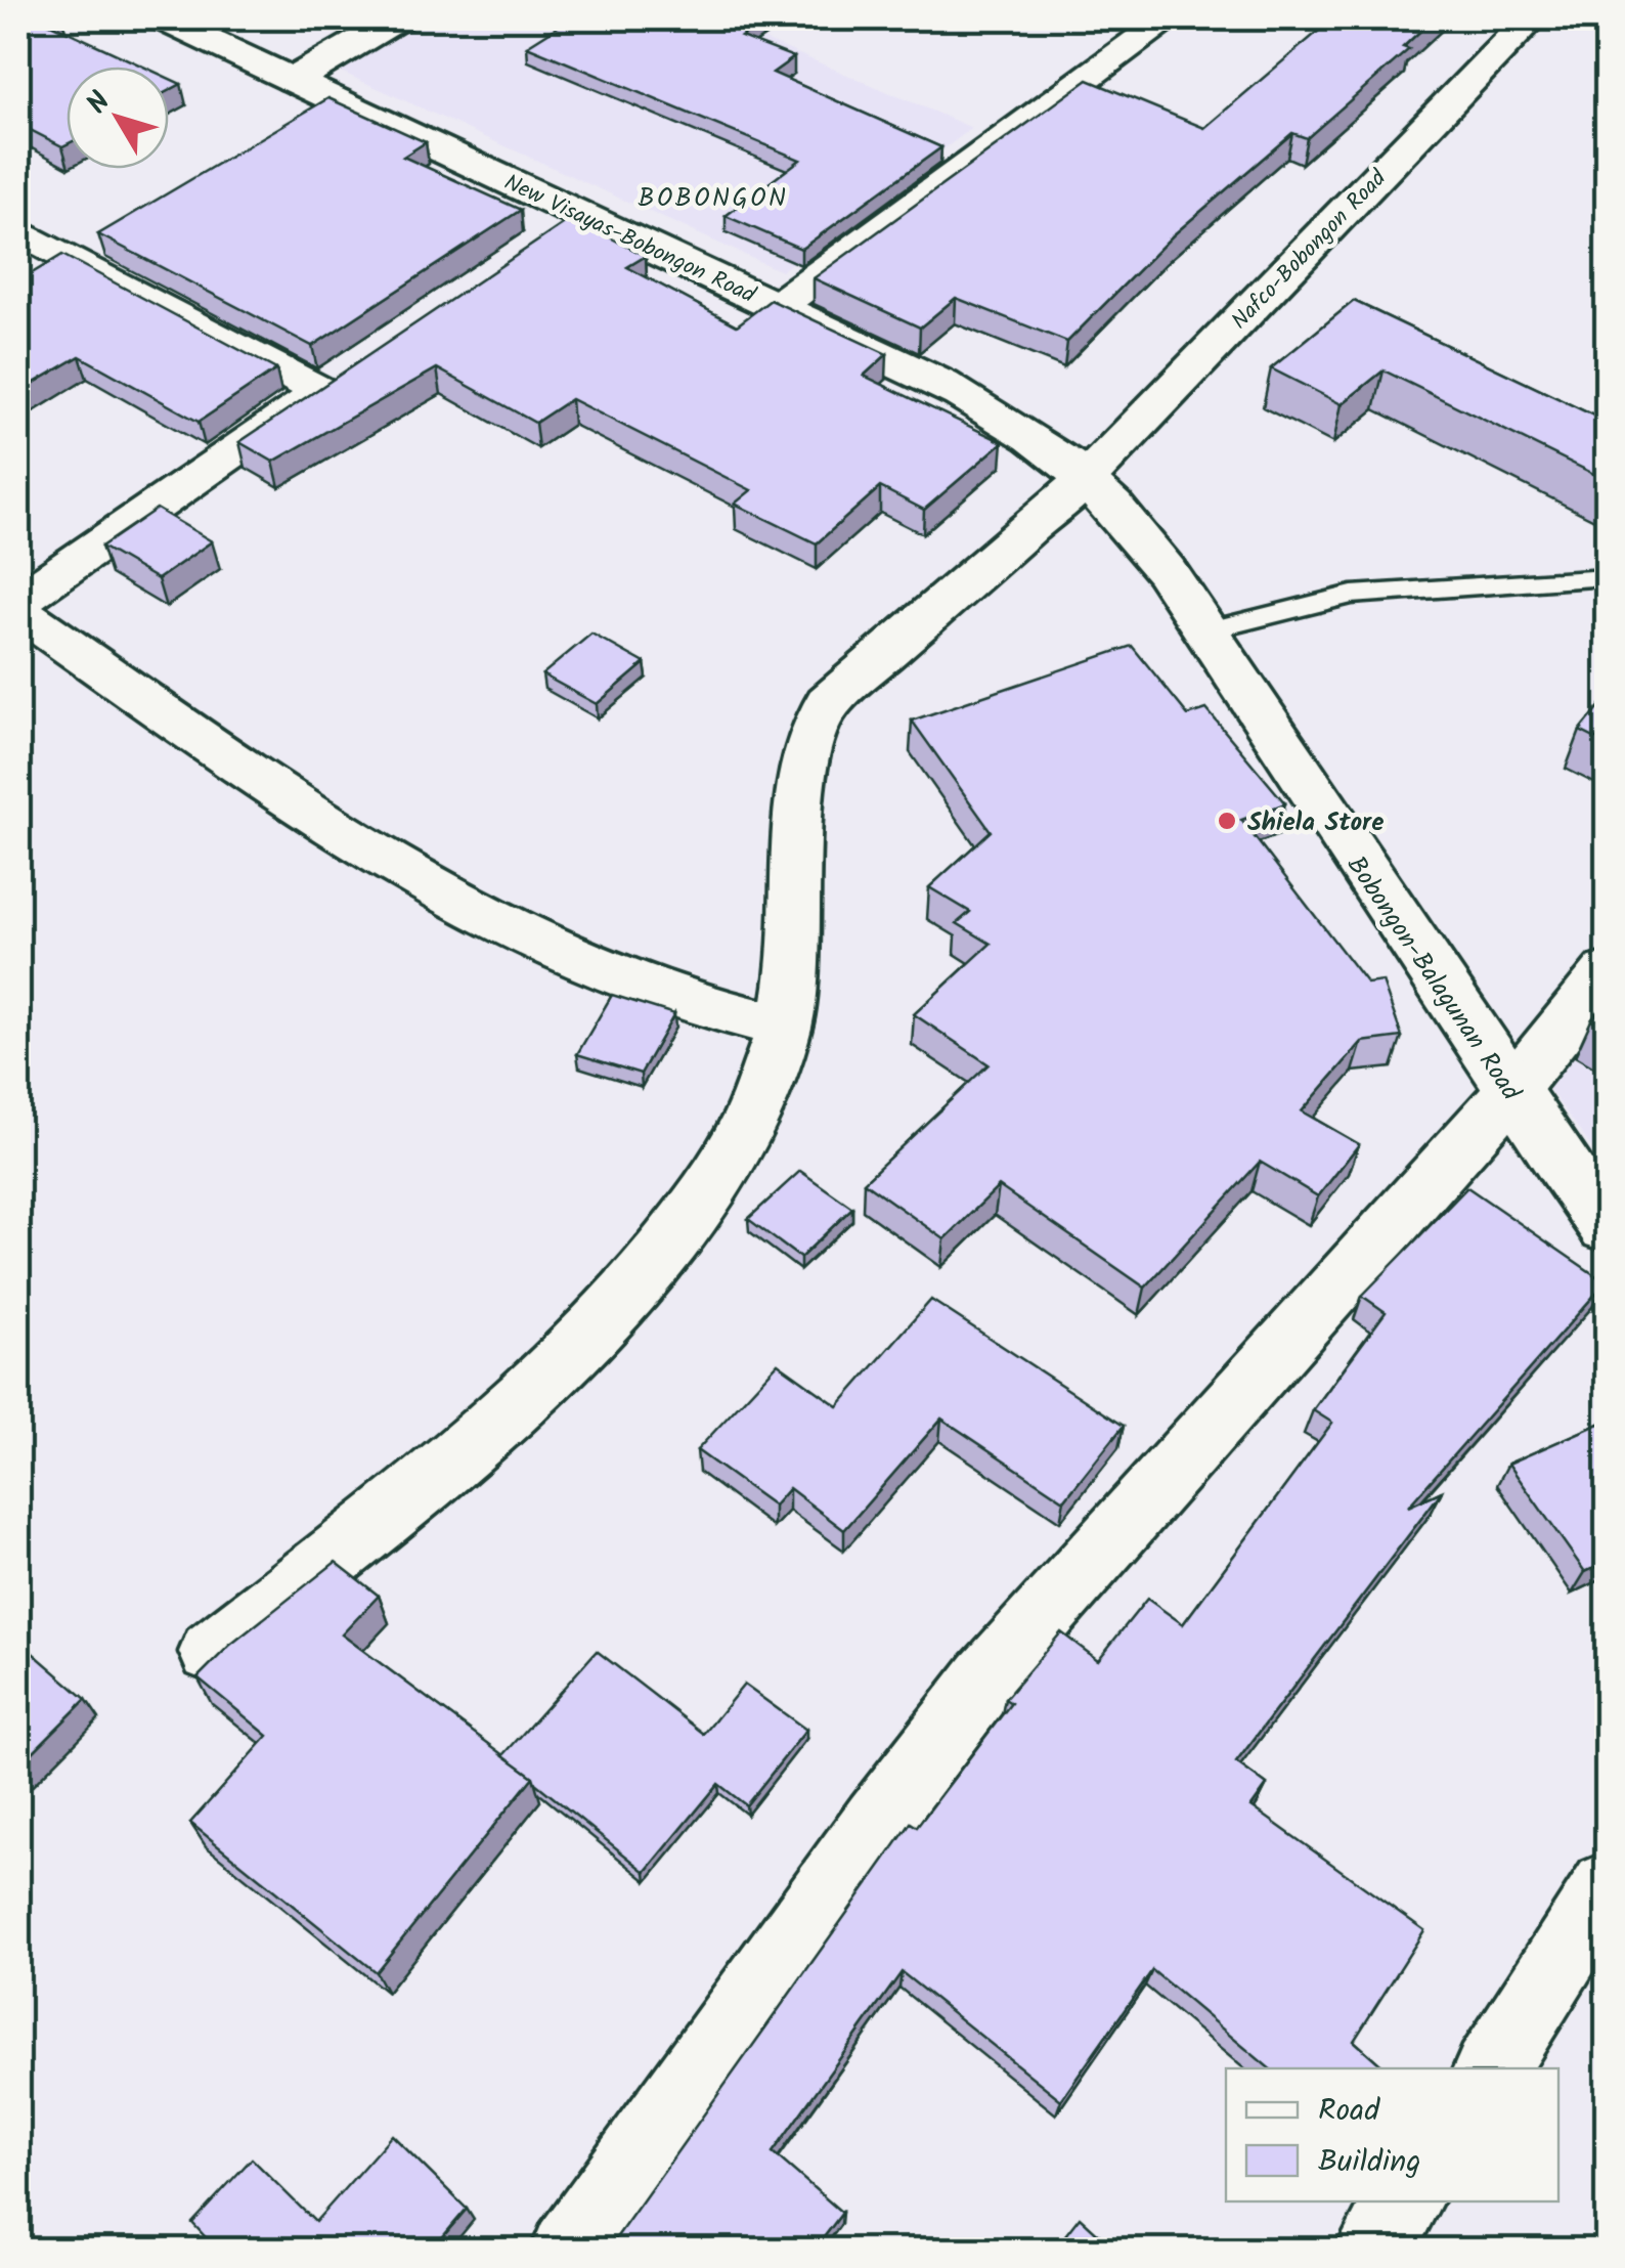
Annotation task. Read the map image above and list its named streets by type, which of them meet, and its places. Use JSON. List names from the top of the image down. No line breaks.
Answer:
{"streets":{"street":["New Visayas-Bobongon Road","Nafco-Bobongon Road","Bobongon-Balagunan Road"]},"crossings":[["New Visayas-Bobongon Road","Nafco-Bobongon Road"],["New Visayas-Bobongon Road","Bobongon-Balagunan Road"],["Nafco-Bobongon Road","Bobongon-Balagunan Road"]],"districts":["BOBONGON"],"places":["Shiela Store"],"legend":["Road","Building"],"north":"top left"}
